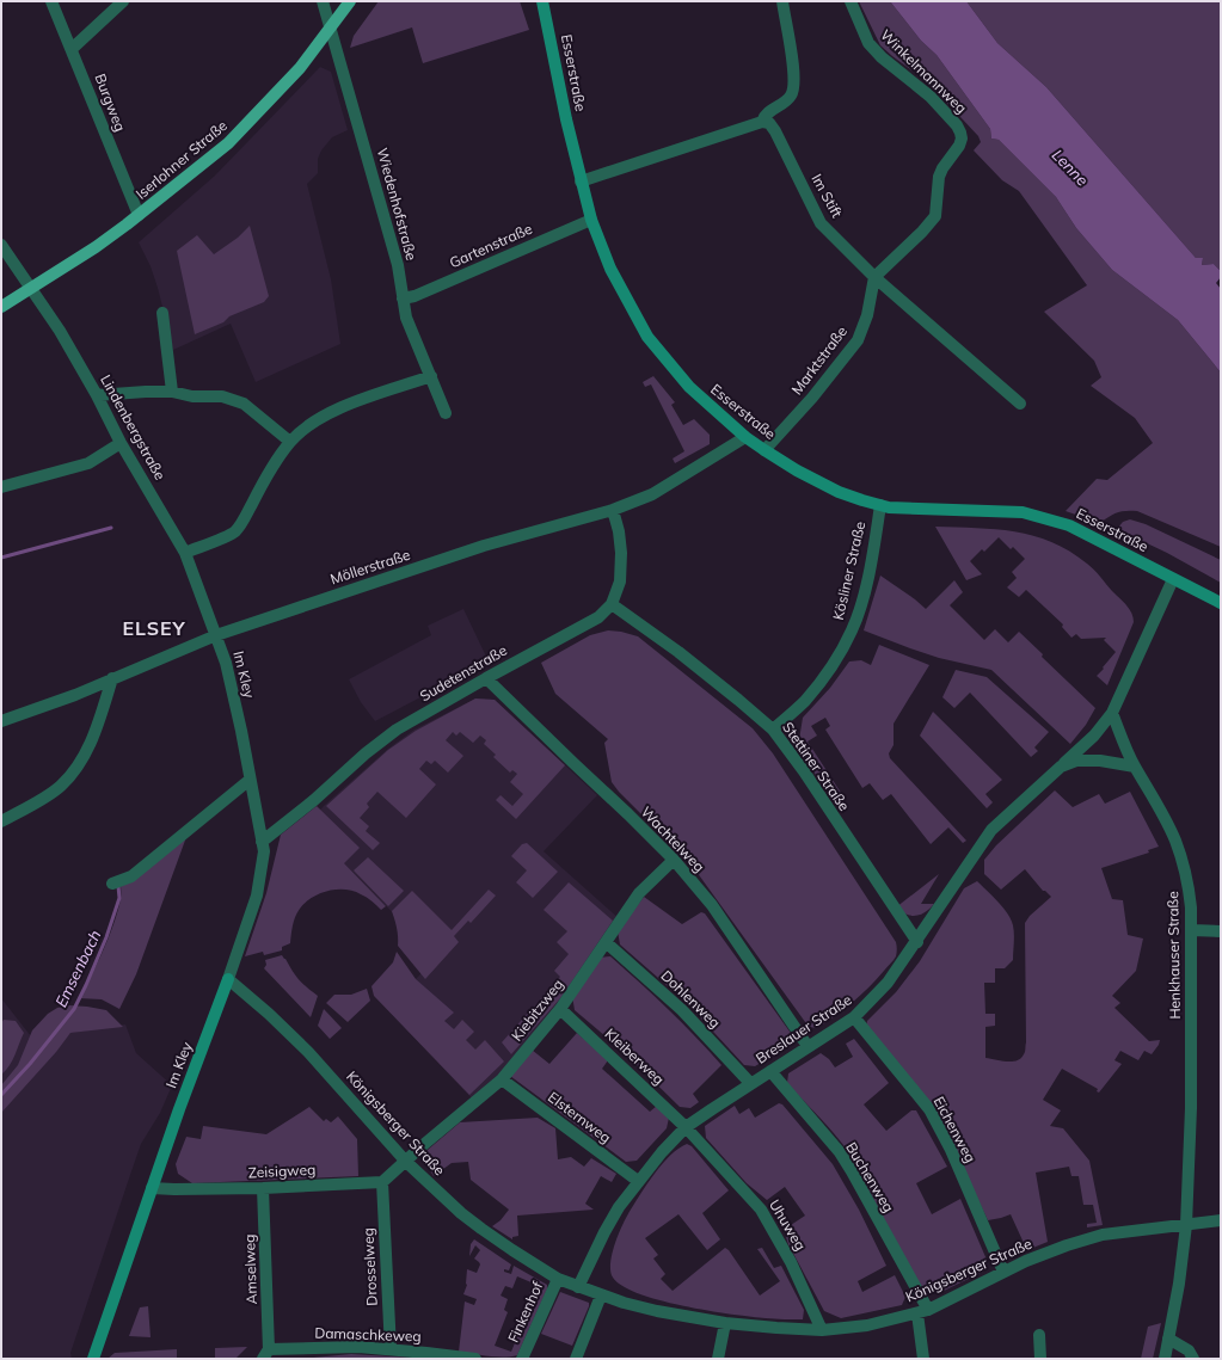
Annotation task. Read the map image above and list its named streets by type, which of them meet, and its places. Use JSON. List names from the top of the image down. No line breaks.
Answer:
{"streets":{"main road":["Esserstraße","Iserlohner Straße","Im Kley"],"street":["Winkelmannweg","Burgweg","Im Stift","Wiedenhofstraße","Gartenstraße","Marktstraße","Lindenbergstraße","Möllerstraße","Kösliner Straße","Sudetenstraße","Stettiner Straße","Wachtelweg","Henkhauser Straße","Dohlenweg","Kiebitzweg","Breslauer Straße","Kleiberweg","Elsternweg","Königsberger Straße","Eichenweg","Zeisigweg","Buchenweg","Uhuweg","Drosselweg","Amselweg","Finkenhof","Damaschkeweg"]},"crossings":[["Winkelmannweg","Im Stift"],["Winkelmannweg","Marktstraße"],["Esserstraße","Gartenstraße"],["Esserstraße","Marktstraße"],["Esserstraße","Möllerstraße"],["Esserstraße","Kösliner Straße"],["Burgweg","Iserlohner Straße"],["Iserlohner Straße","Wiedenhofstraße"],["Iserlohner Straße","Lindenbergstraße"],["Im Stift","Marktstraße"],["Wiedenhofstraße","Gartenstraße"],["Lindenbergstraße","Möllerstraße"],["Lindenbergstraße","Im Kley"],["Möllerstraße","Im Kley"],["Kösliner Straße","Stettiner Straße"],["Sudetenstraße","Im Kley"],["Sudetenstraße","Stettiner Straße"],["Sudetenstraße","Wachtelweg"],["Im Kley","Königsberger Straße"],["Im Kley","Zeisigweg"],["Stettiner Straße","Breslauer Straße"],["Wachtelweg","Kiebitzweg"],["Wachtelweg","Breslauer Straße"],["Henkhauser Straße","Breslauer Straße"],["Henkhauser Straße","Königsberger Straße"],["Dohlenweg","Kiebitzweg"],["Dohlenweg","Breslauer Straße"],["Kiebitzweg","Kleiberweg"],["Kiebitzweg","Elsternweg"],["Kiebitzweg","Königsberger Straße"],["Breslauer Straße","Kleiberweg"],["Breslauer Straße","Elsternweg"],["Breslauer Straße","Königsberger Straße"],["Breslauer Straße","Eichenweg"],["Breslauer Straße","Buchenweg"],["Breslauer Straße","Uhuweg"],["Kleiberweg","Uhuweg"],["Königsberger Straße","Eichenweg"],["Königsberger Straße","Buchenweg"],["Königsberger Straße","Uhuweg"],["Königsberger Straße","Finkenhof"],["Zeisigweg","Drosselweg"],["Zeisigweg","Amselweg"],["Drosselweg","Damaschkeweg"],["Amselweg","Damaschkeweg"]],"districts":["ELSEY"],"water":["Lenne","Emsenbach"]}
